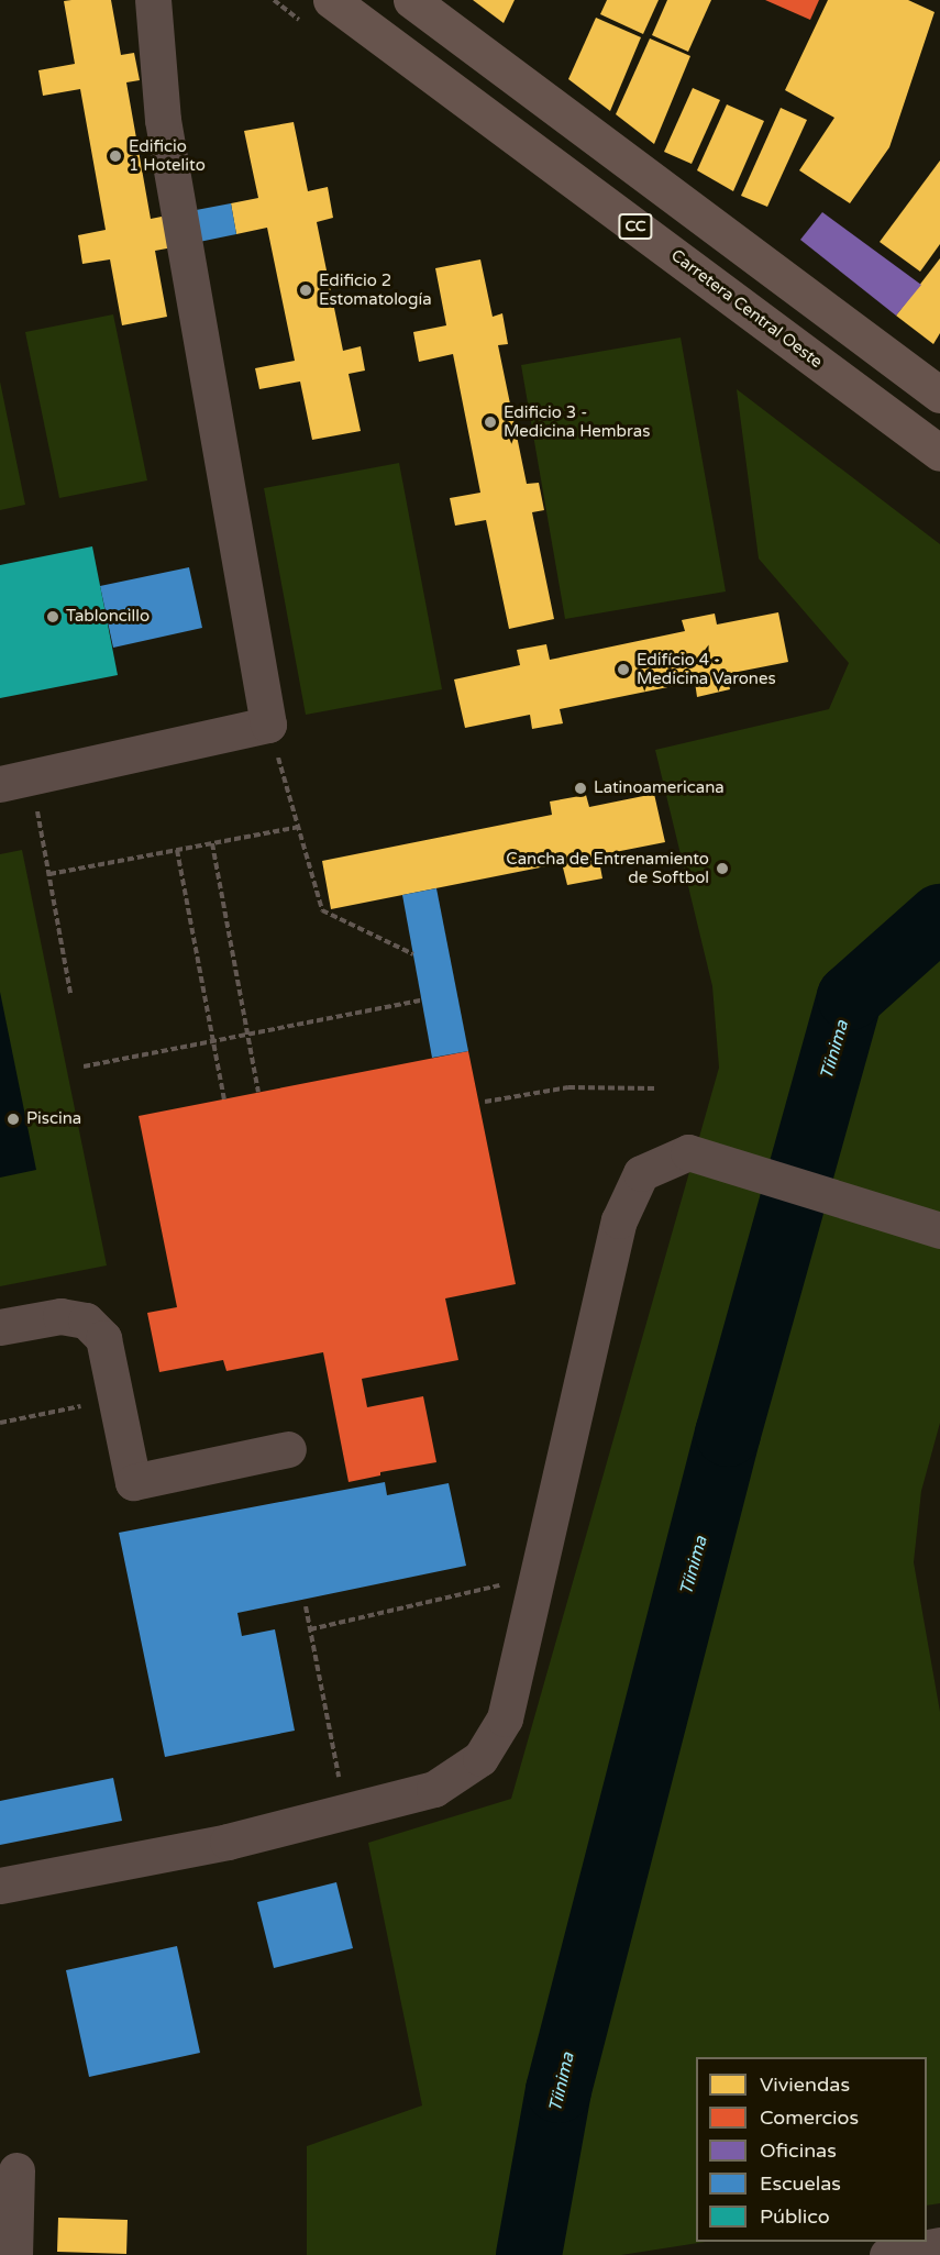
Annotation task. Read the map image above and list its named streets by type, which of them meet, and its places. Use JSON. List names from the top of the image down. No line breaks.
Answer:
{"streets":{"main road":["CC","Carretera Central Oeste"]},"water":["Tíinima"],"places":["Edificio 1 Hotelito","Edificio 2 Estomatología","Edificio 3 - Medicina Hembras","Tabloncillo","Edifício 4 - Medicina Varones","Latinoamericana","Cancha de Entrenamiento de Softbol","Piscina"],"legend":["Viviendas","Comercios","Oficinas","Escuelas","Público"]}
